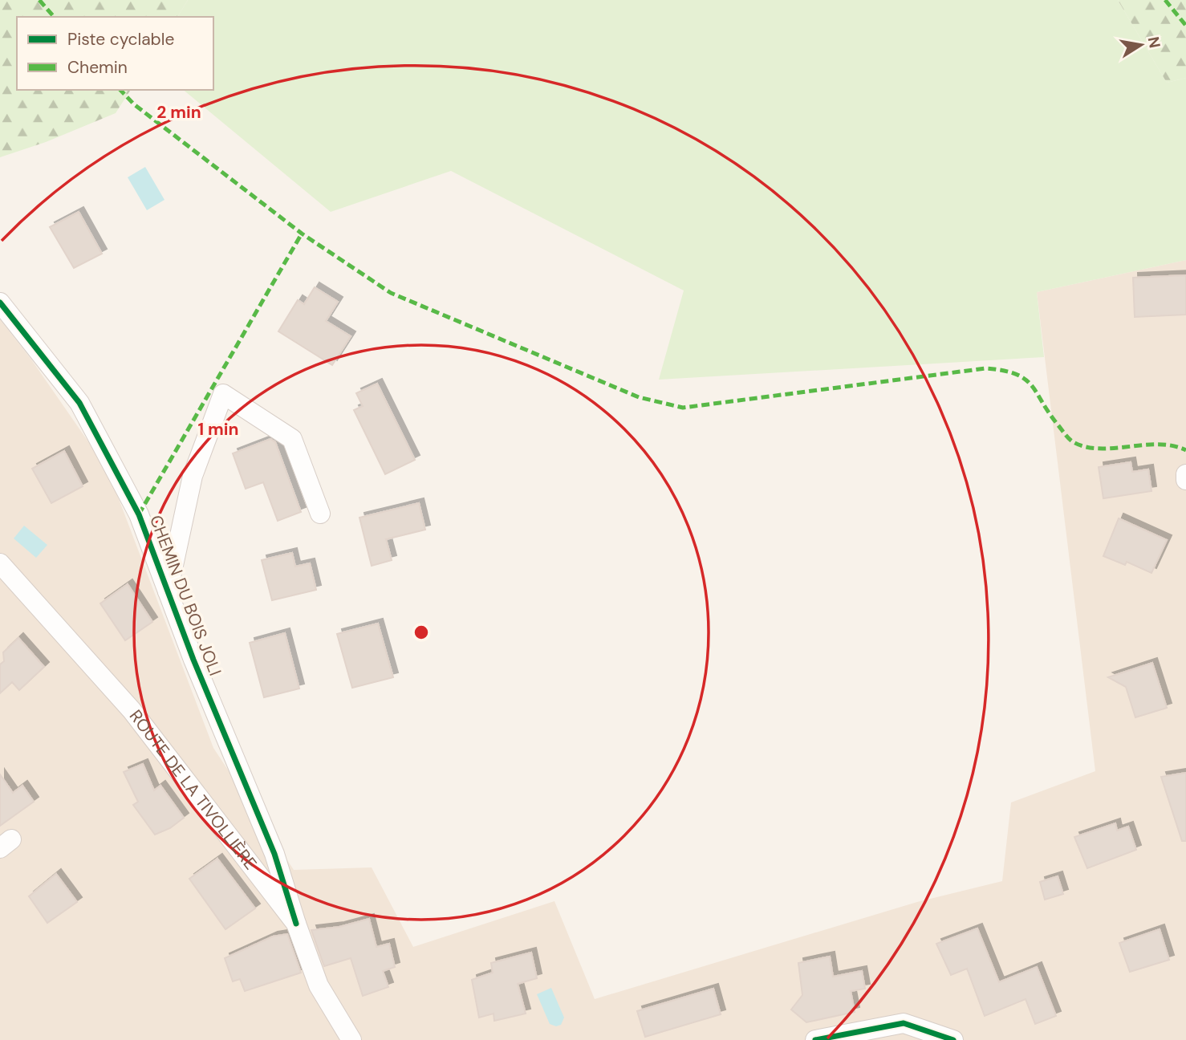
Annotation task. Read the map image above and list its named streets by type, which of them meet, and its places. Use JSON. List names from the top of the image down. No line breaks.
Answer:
{"streets":{"street":["CHEMIN DU BOIS JOLI","ROUTE DE LA TIVOLLIÈRE"]},"crossings":[["CHEMIN DU BOIS JOLI","ROUTE DE LA TIVOLLIÈRE"]],"legend":["Piste cyclable","Chemin"],"north":"right","rings":["2 min","1 min"]}
